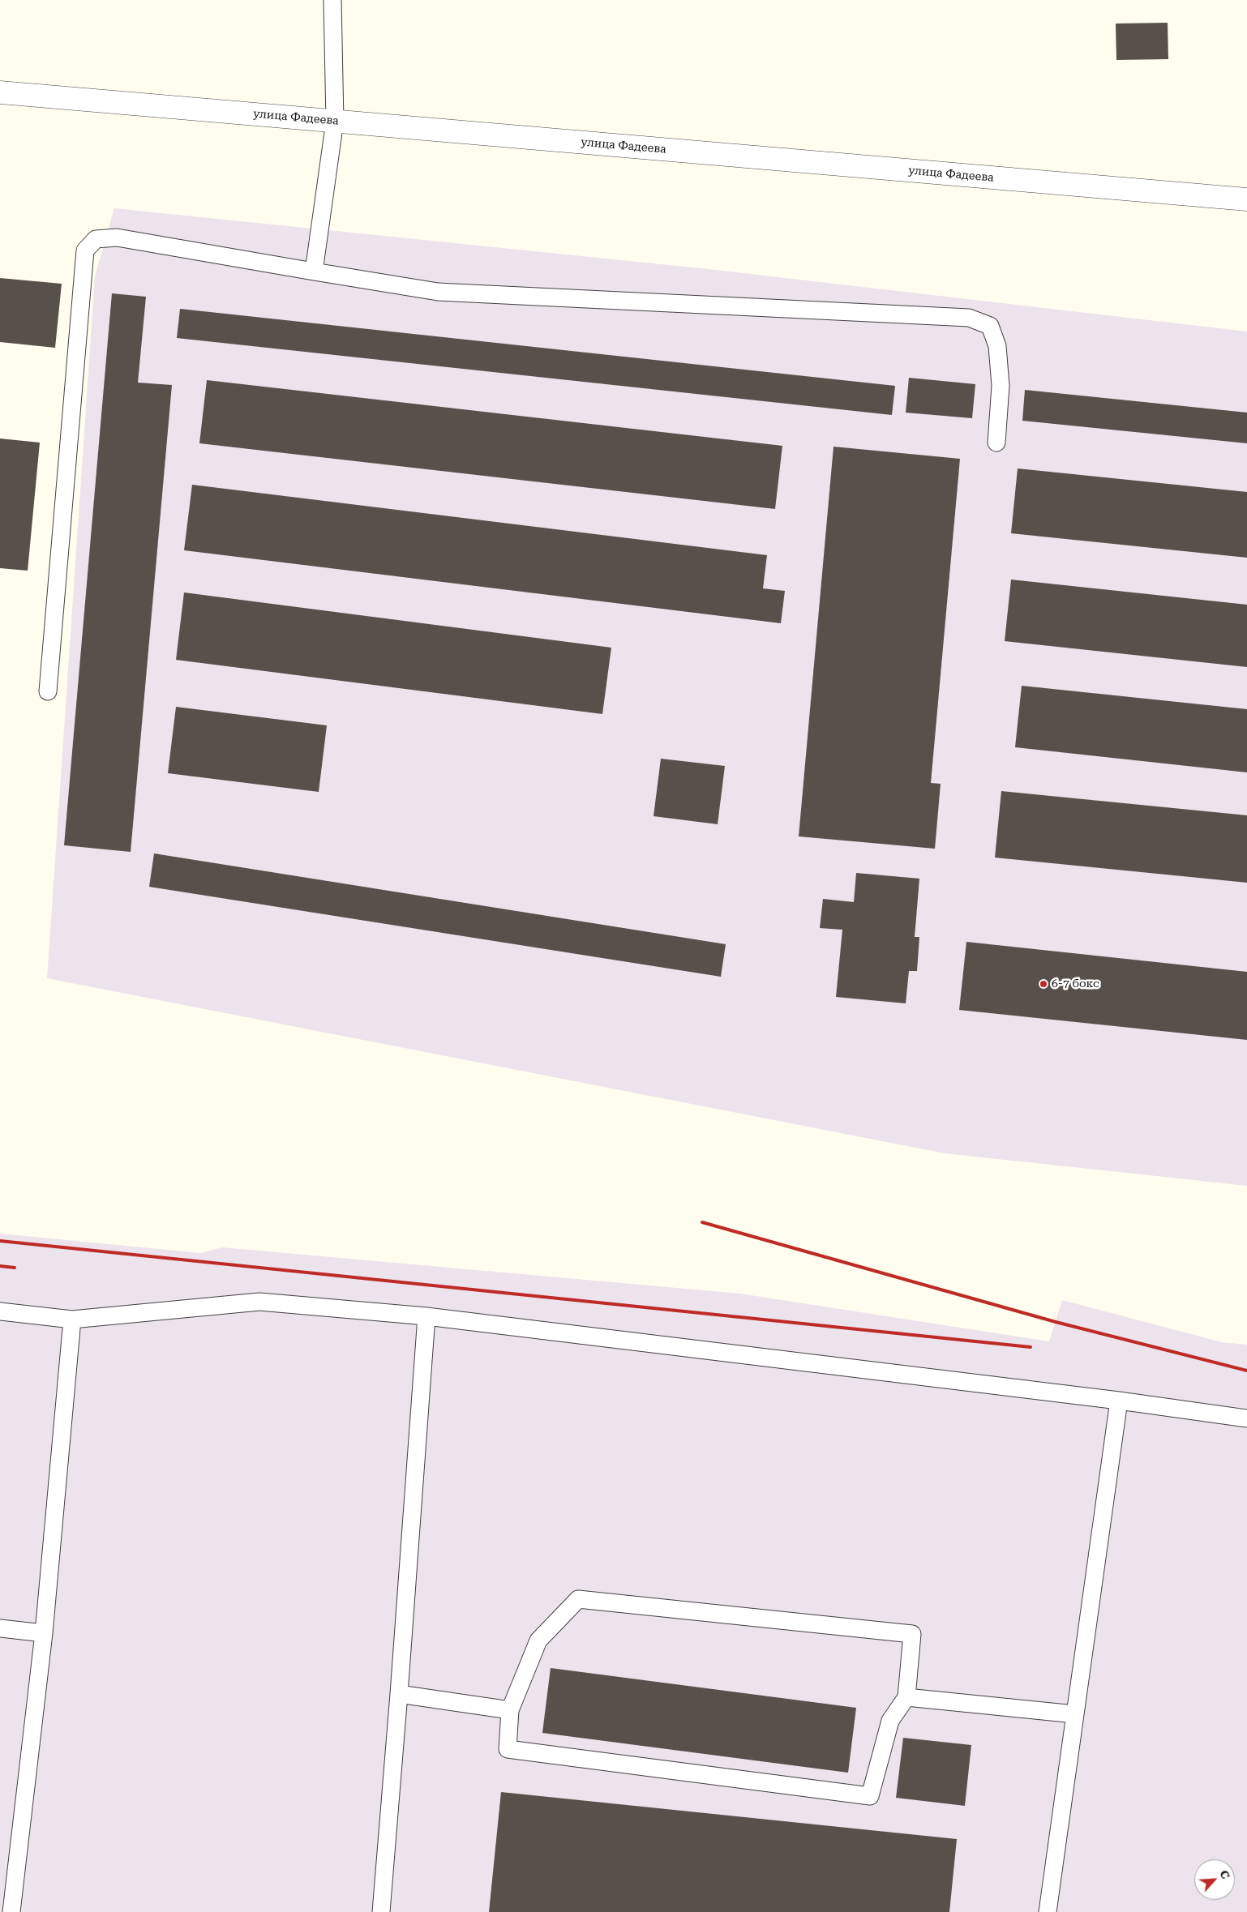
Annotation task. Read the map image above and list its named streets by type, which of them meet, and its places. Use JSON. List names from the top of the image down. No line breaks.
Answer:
{"streets":{"street":["улица Фадеева"]},"places":["6-7 бокс"],"north":"top right"}
